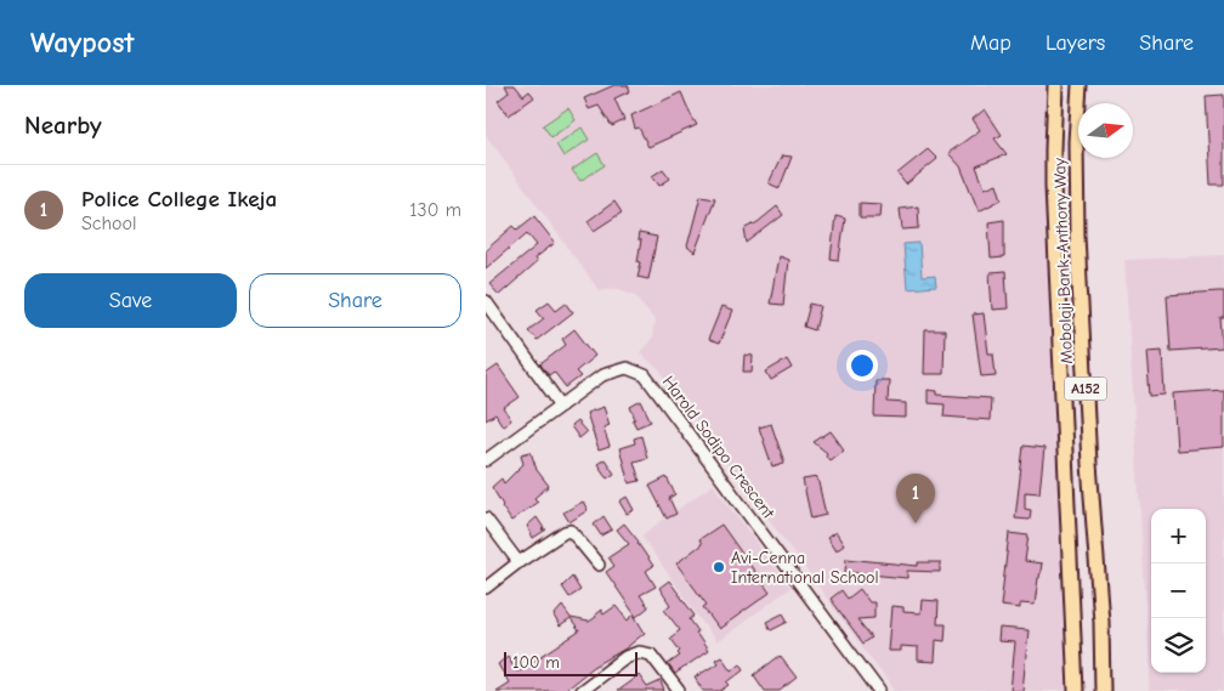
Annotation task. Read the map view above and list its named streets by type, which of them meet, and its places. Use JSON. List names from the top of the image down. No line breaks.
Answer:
{"streets":{"main road":["Mobolaji Bank-Anthony Way","A152"],"street":["Harold Sodipo Crescent"]},"places":["Avi-Cenna International School"],"scale_bar":"100 m","north":"right","page":{"header":"Waypost","nav":["Map","Layers","Share"],"heading":"Nearby","list":[{"mark":"1","name":"Police College Ikeja","note":"School","value":"130 m"}],"buttons":["Save","Share"],"pins":"1","map_buttons":["+","−"],"scale":"100 m"}}
